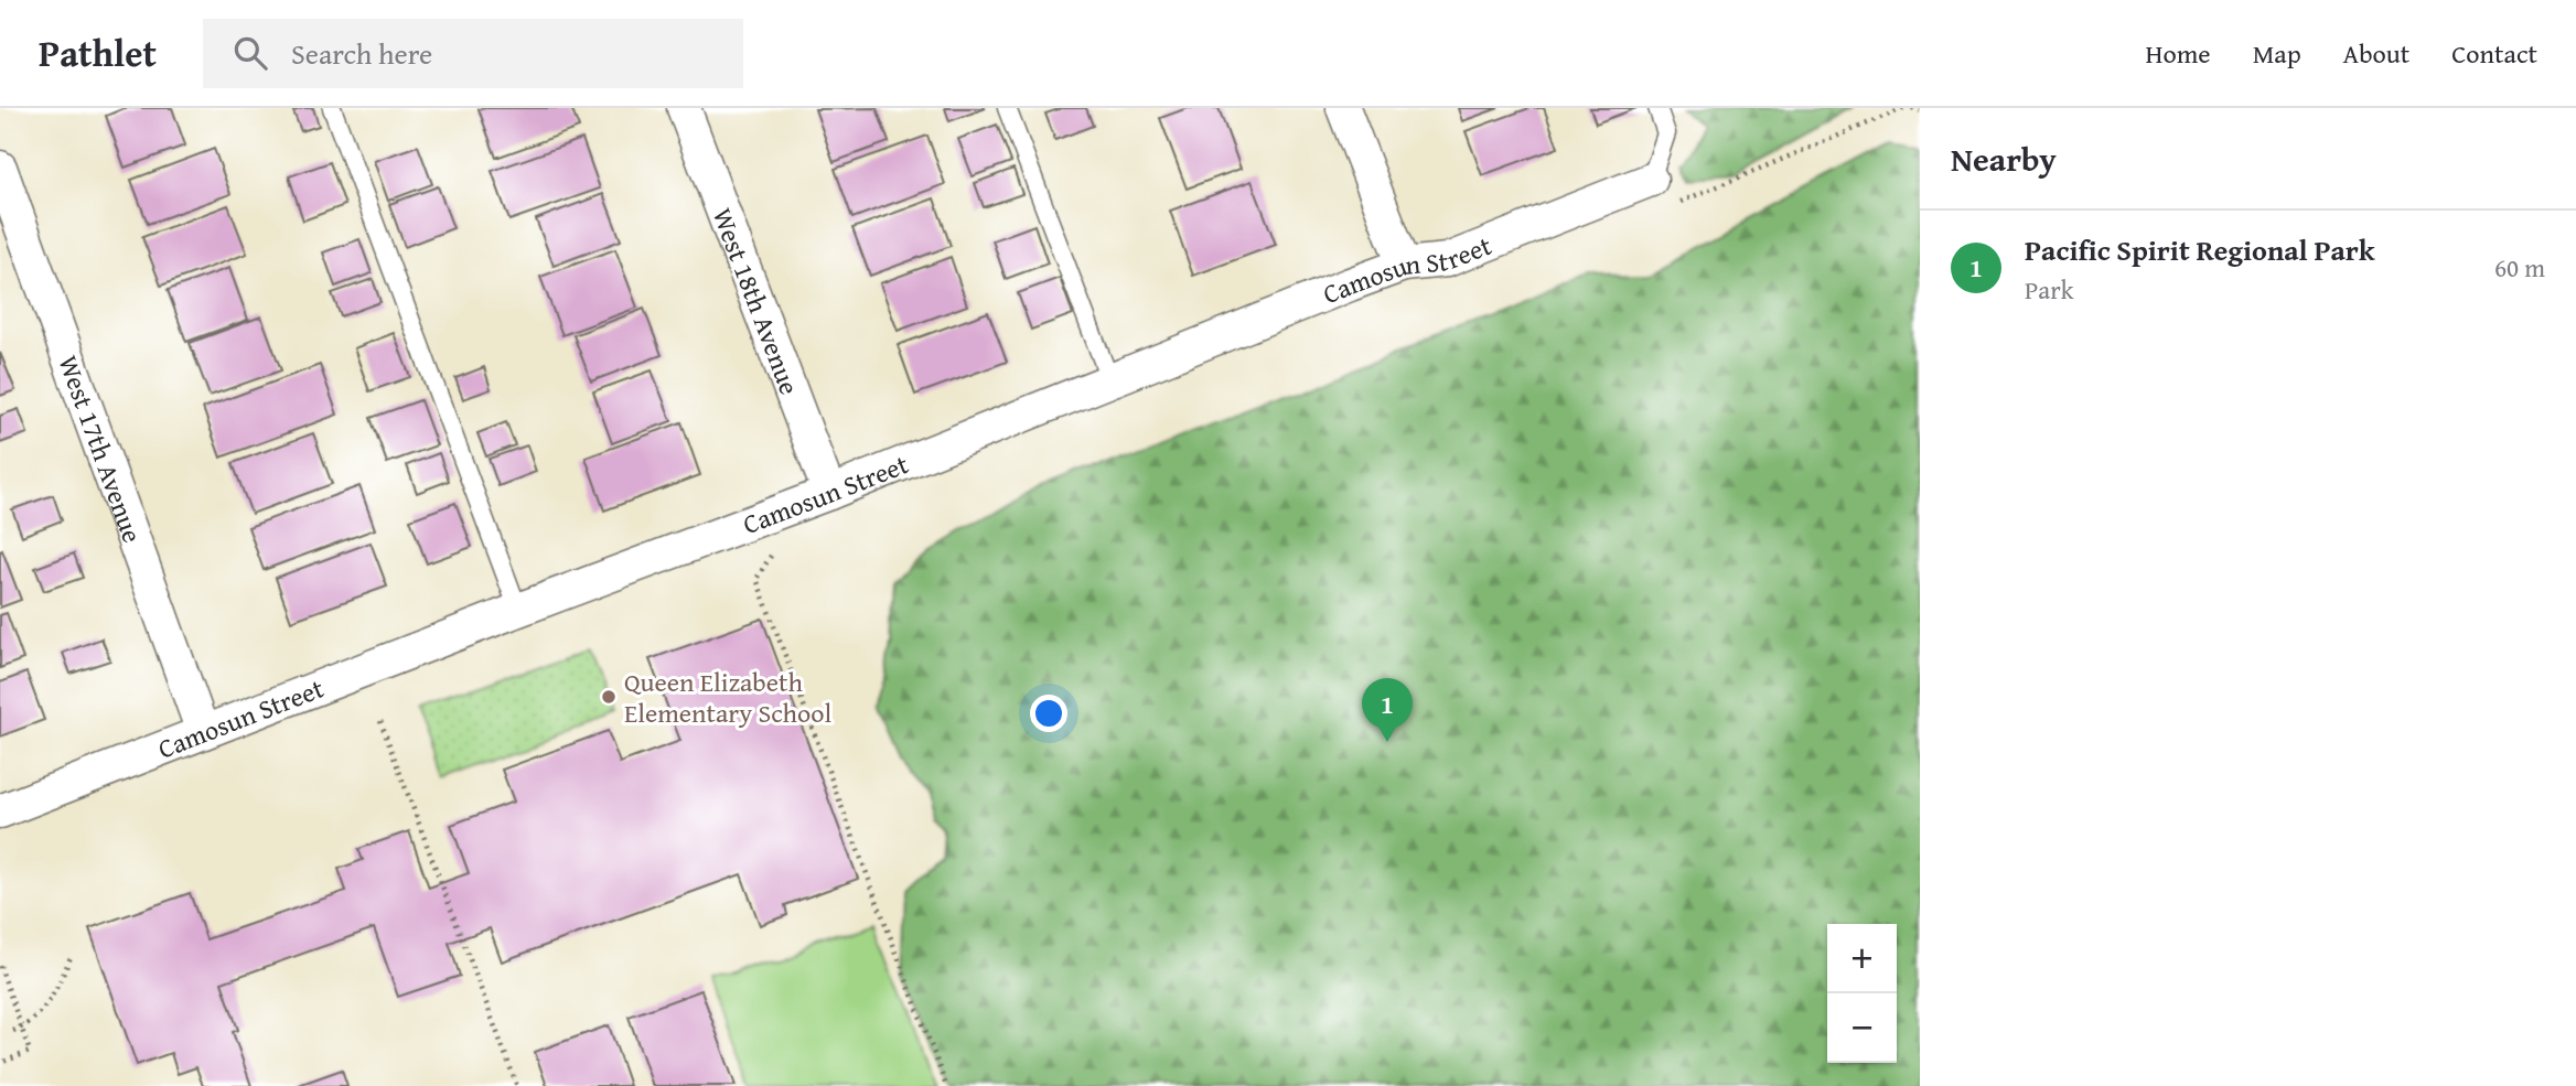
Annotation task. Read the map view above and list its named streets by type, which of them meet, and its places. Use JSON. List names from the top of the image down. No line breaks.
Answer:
{"streets":{"street":["Camosun Street","West 18th Avenue","West 17th Avenue"]},"crossings":[["Camosun Street","West 18th Avenue"],["Camosun Street","West 17th Avenue"]],"places":["Queen Elizabeth Elementary School"],"page":{"header":"Pathlet","search":"Search here","nav":["Home","Map","About","Contact"],"heading":"Nearby","list":[{"mark":"1","name":"Pacific Spirit Regional Park","note":"Park","value":"60 m"}],"pins":"1","map_buttons":["+","−"]}}
